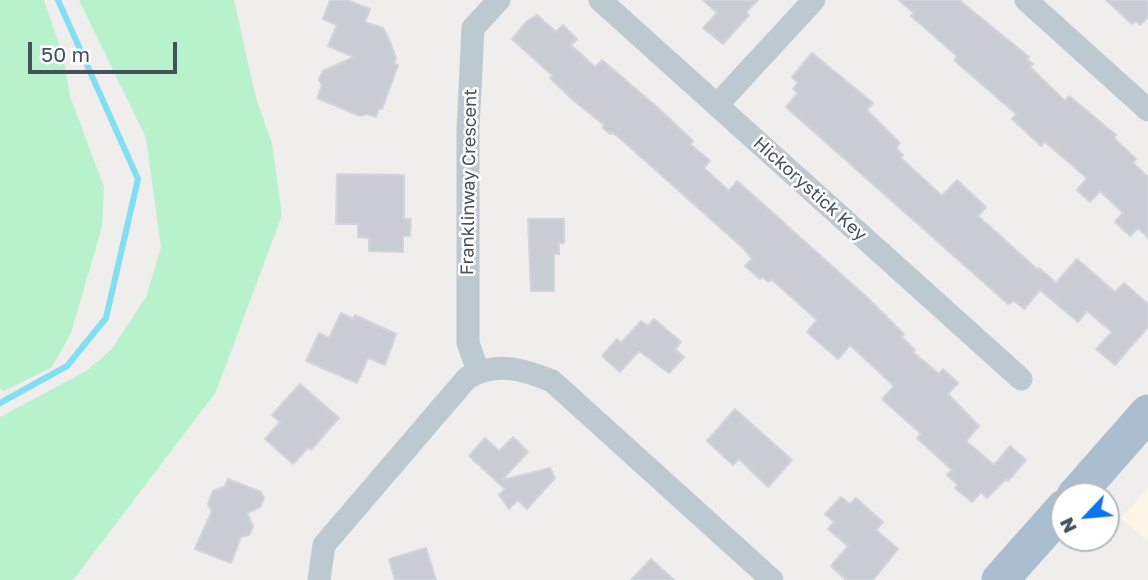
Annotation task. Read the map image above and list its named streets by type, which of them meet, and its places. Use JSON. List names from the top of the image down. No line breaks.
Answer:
{"streets":{"street":["Franklinway Crescent","Hickorystick Key"]},"scale_bar":"50 m","north":"bottom left"}
